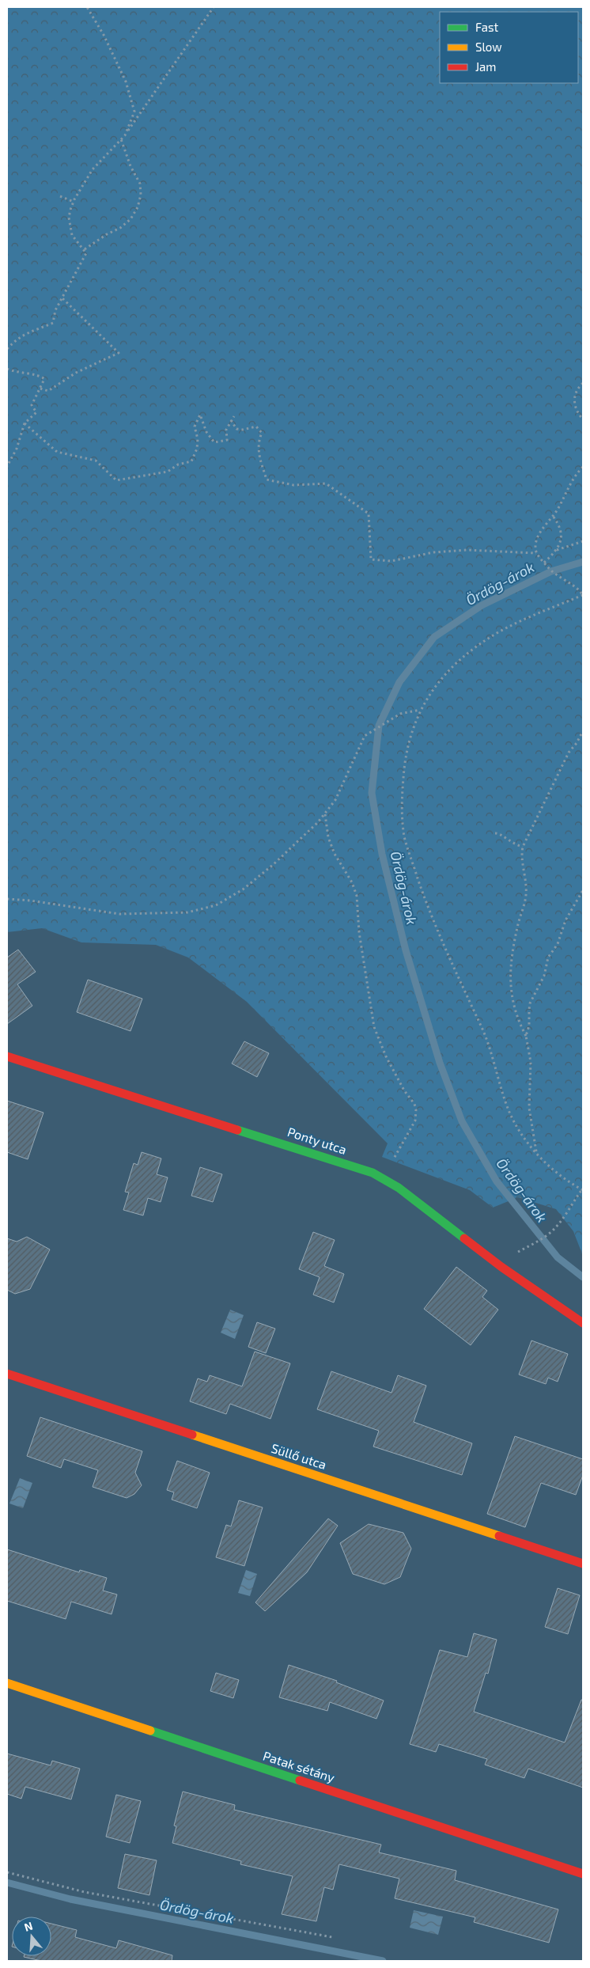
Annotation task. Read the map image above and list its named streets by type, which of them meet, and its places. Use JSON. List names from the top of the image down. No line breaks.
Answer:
{"streets":{"street":["Ponty utca","Süllő utca","Patak sétány"]},"water":["Ördög-árok"],"legend":["Fast","Slow","Jam"],"north":"top"}
